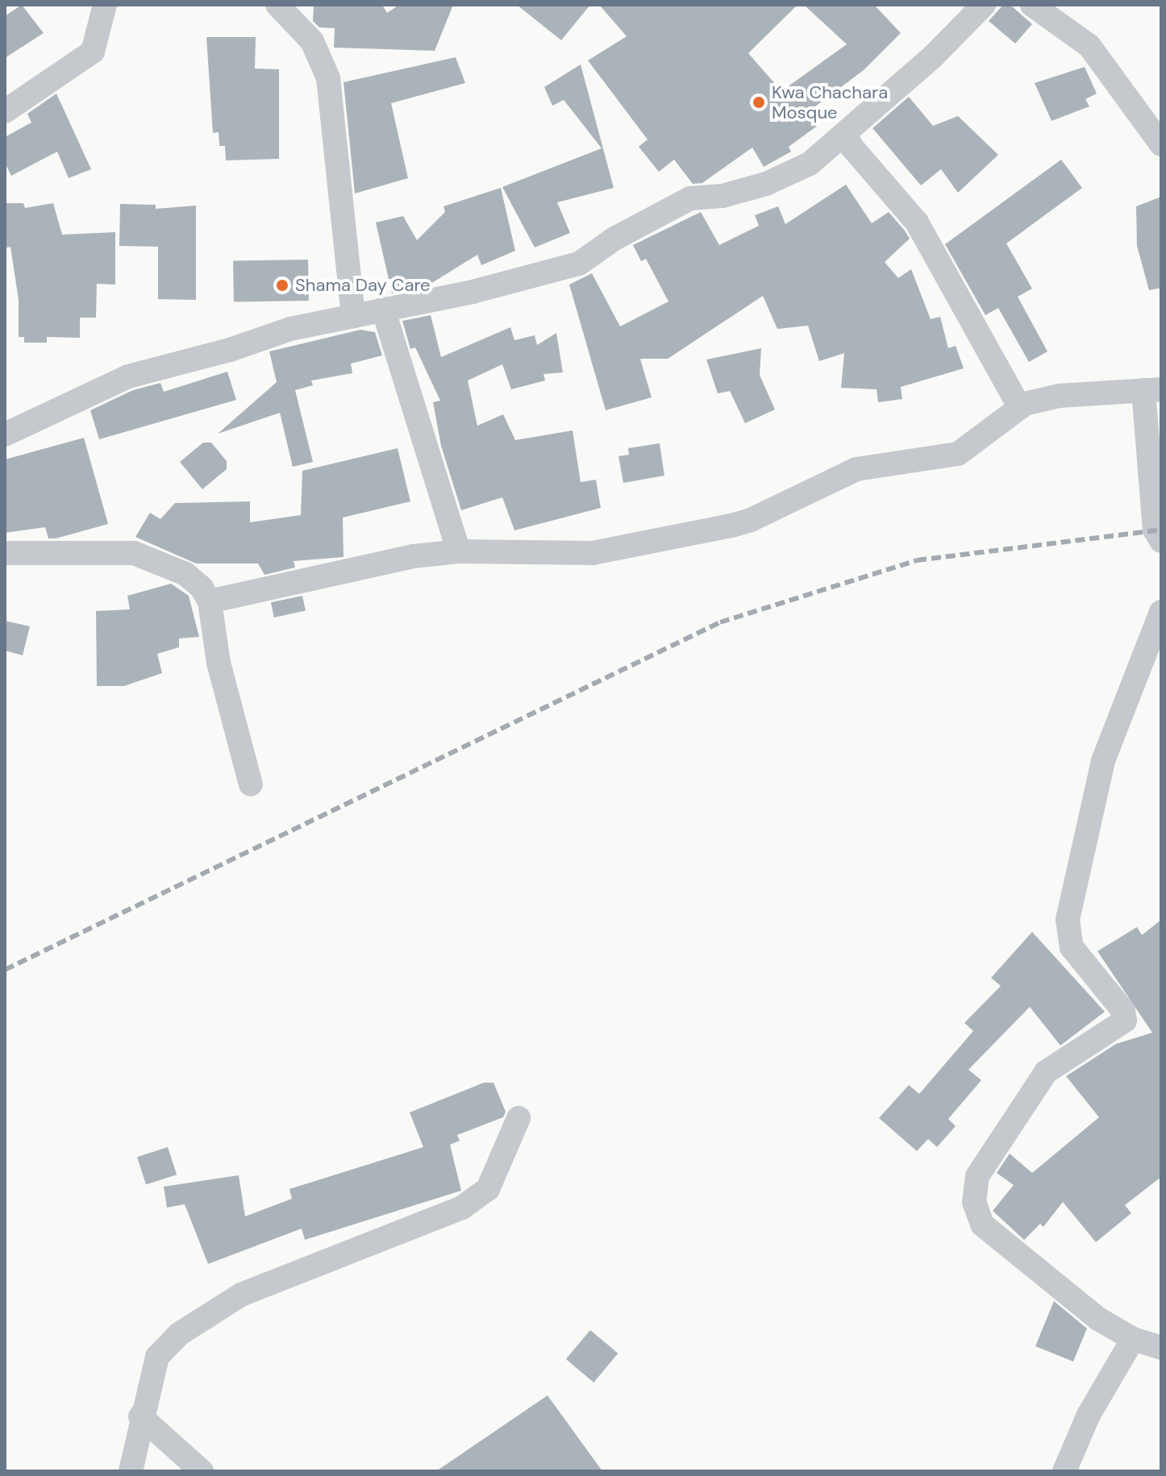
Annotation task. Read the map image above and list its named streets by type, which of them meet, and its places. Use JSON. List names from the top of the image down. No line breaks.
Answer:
{"places":["Kwa Chachara Mosque","Shama Day Care"]}
